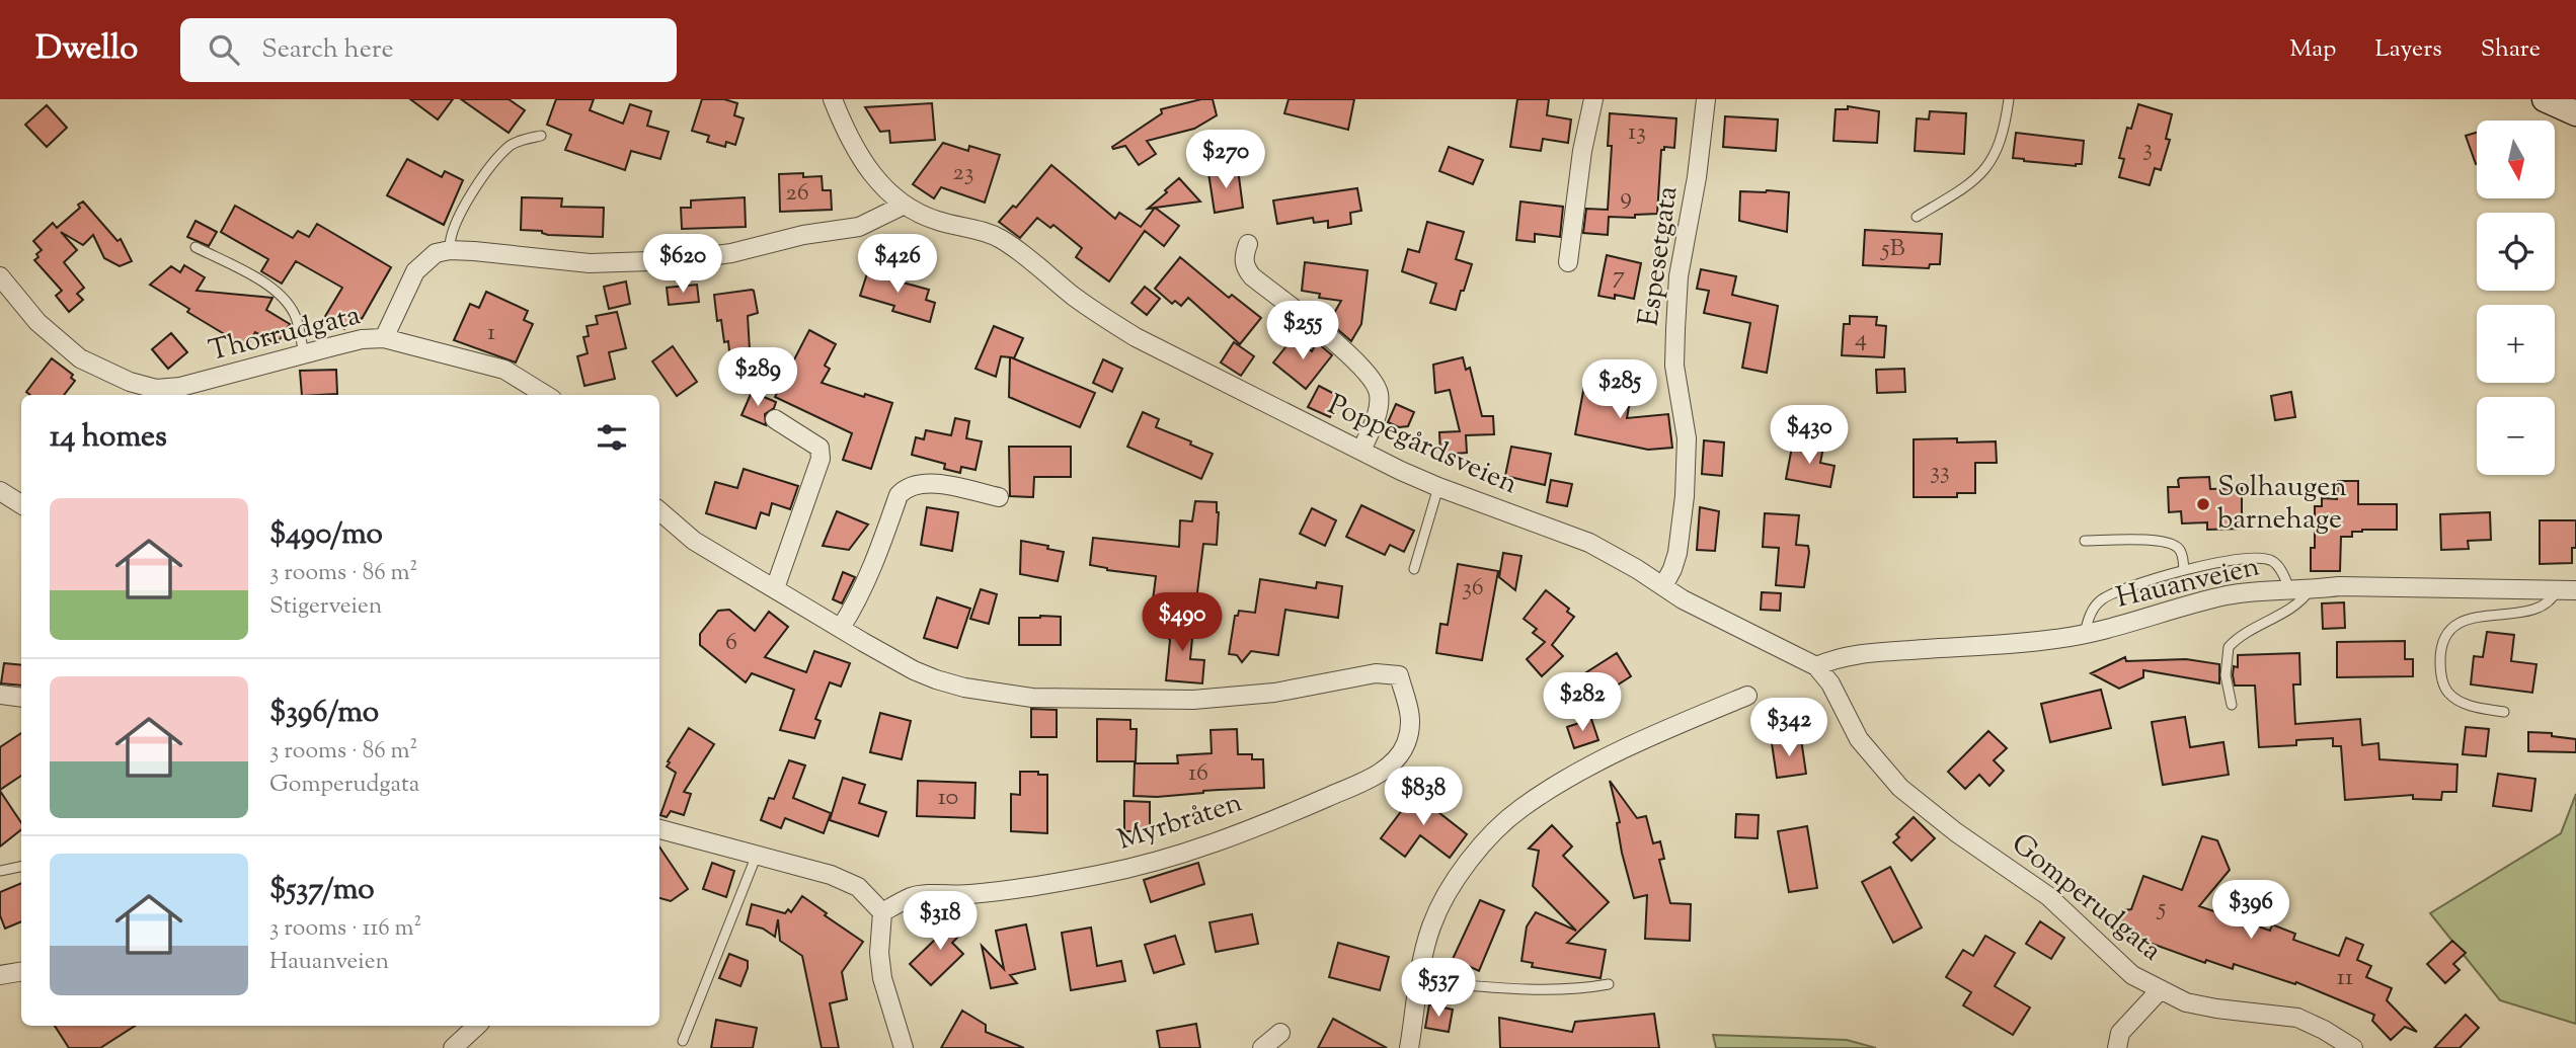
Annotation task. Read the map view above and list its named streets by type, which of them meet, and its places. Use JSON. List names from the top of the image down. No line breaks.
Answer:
{"streets":{"street":["Espesetgata","Thorrudgata","Poppegårdsveien","Hauanveien","Myrbråten","Gomperudgata"]},"crossings":[["Espesetgata","Poppegårdsveien"],["Poppegårdsveien","Hauanveien"],["Poppegårdsveien","Gomperudgata"],["Hauanveien","Gomperudgata"]],"places":["Solhaugen barnehage"],"house_numbers":["13","3","23","26","9","5B","7","1","4","33","36","6","16","10","5","11"],"north":"bottom","page":{"header":"Dwello","search":"Search here","nav":["Map","Layers","Share"],"map_buttons":["+","−"],"price":["$270","$620","$426","$255","$289","$285","$430","$490","$282","$342","$838","$396","$318","$537"],"heading":"14 homes","list":[{"name":"$490/mo","note":"3 rooms · 86 m² · Stigerveien"},{"name":"$396/mo","note":"3 rooms · 86 m² · Gomperudgata"},{"name":"$537/mo","note":"3 rooms · 116 m² · Hauanveien"}]}}
